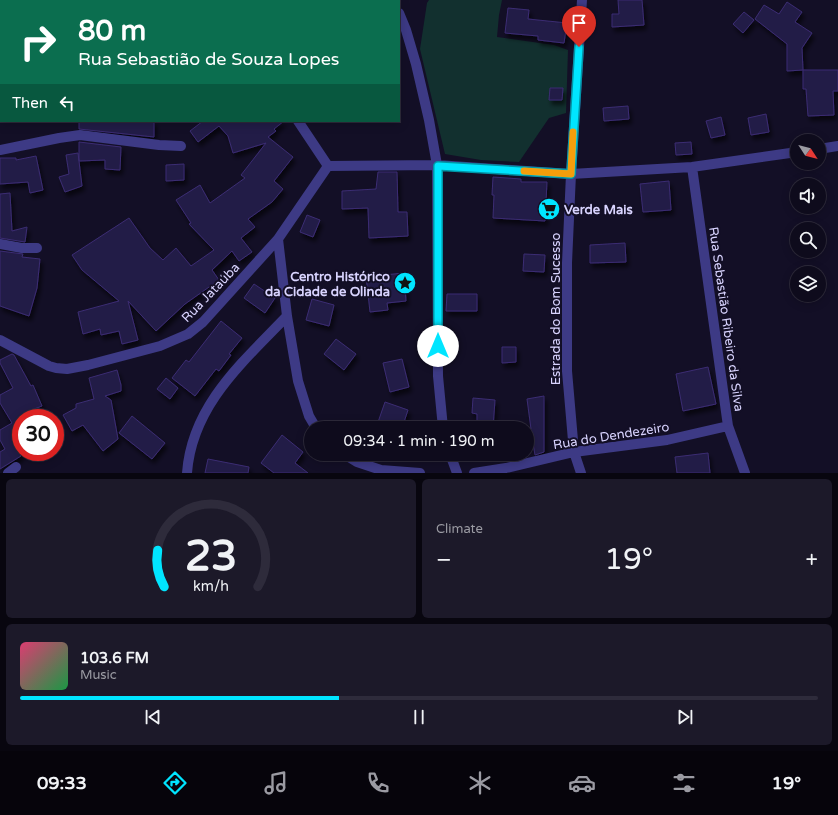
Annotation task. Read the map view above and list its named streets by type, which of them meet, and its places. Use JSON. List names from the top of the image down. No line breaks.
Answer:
{"streets":{"street":["Rua Jataúba","Estrada do Bom Sucesso","Rua Sebastião Ribeiro da Silva","Rua do Dendezeiro"]},"crossings":[["Estrada do Bom Sucesso","Rua do Dendezeiro"],["Rua Sebastião Ribeiro da Silva","Rua do Dendezeiro"]],"places":{"supermarket":["Verde Mais"],"place":["Centro Histórico da Cidade de Olinda"]},"north":"bottom right","page":{"turn":["80 m","Rua Sebastião de Souza Lopes"],"then":"Then","limit":"30","trip":"09:34 · 1 min · 190 m","tile":"Climate","heat":["−","19°","+"],"song":["103.6 FM","Music"],"tabs":["09:33","19°"],"gauge":["23","km/h"]}}
